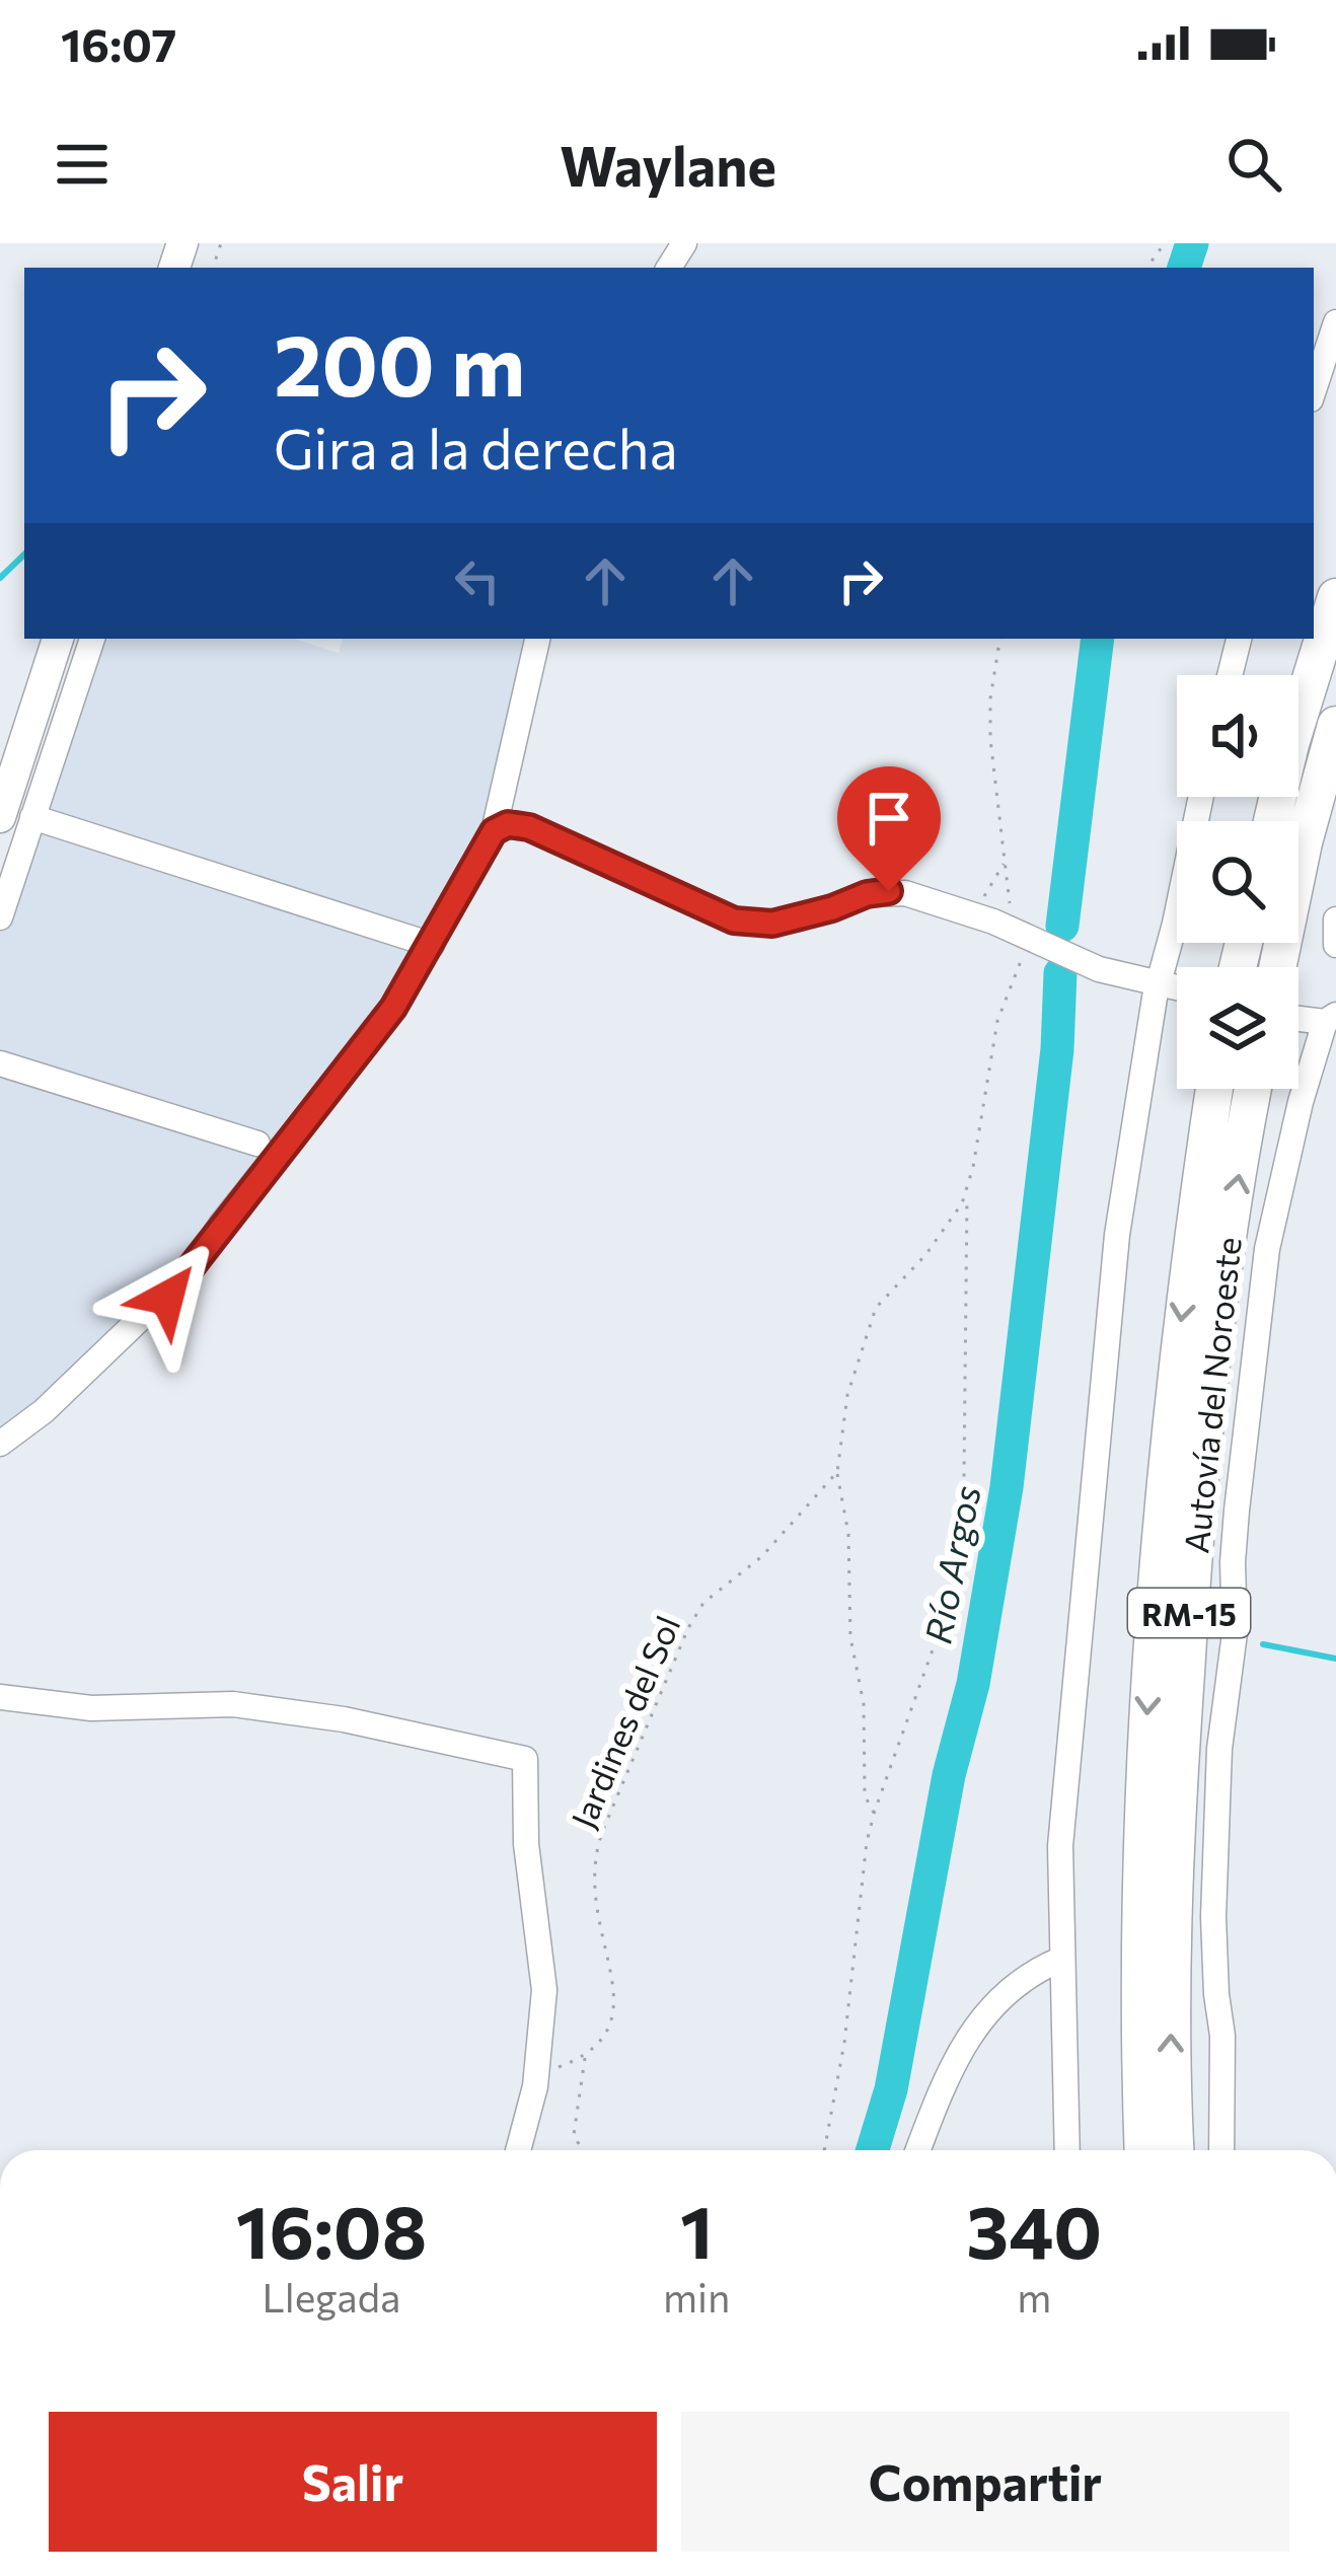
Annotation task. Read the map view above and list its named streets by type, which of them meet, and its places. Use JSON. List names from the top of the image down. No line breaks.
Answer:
{"streets":{"highway":["Autovía del Noroeste","RM-15"],"path":["Jardines del Sol"]},"water":["Río Argos"],"page":{"status":"16:07","header":"Waylane","turn":["200 m","Gira a la derecha"],"eta":["16:08","Llegada","1","min","340","m"],"buttons":["Salir","Compartir"]}}
